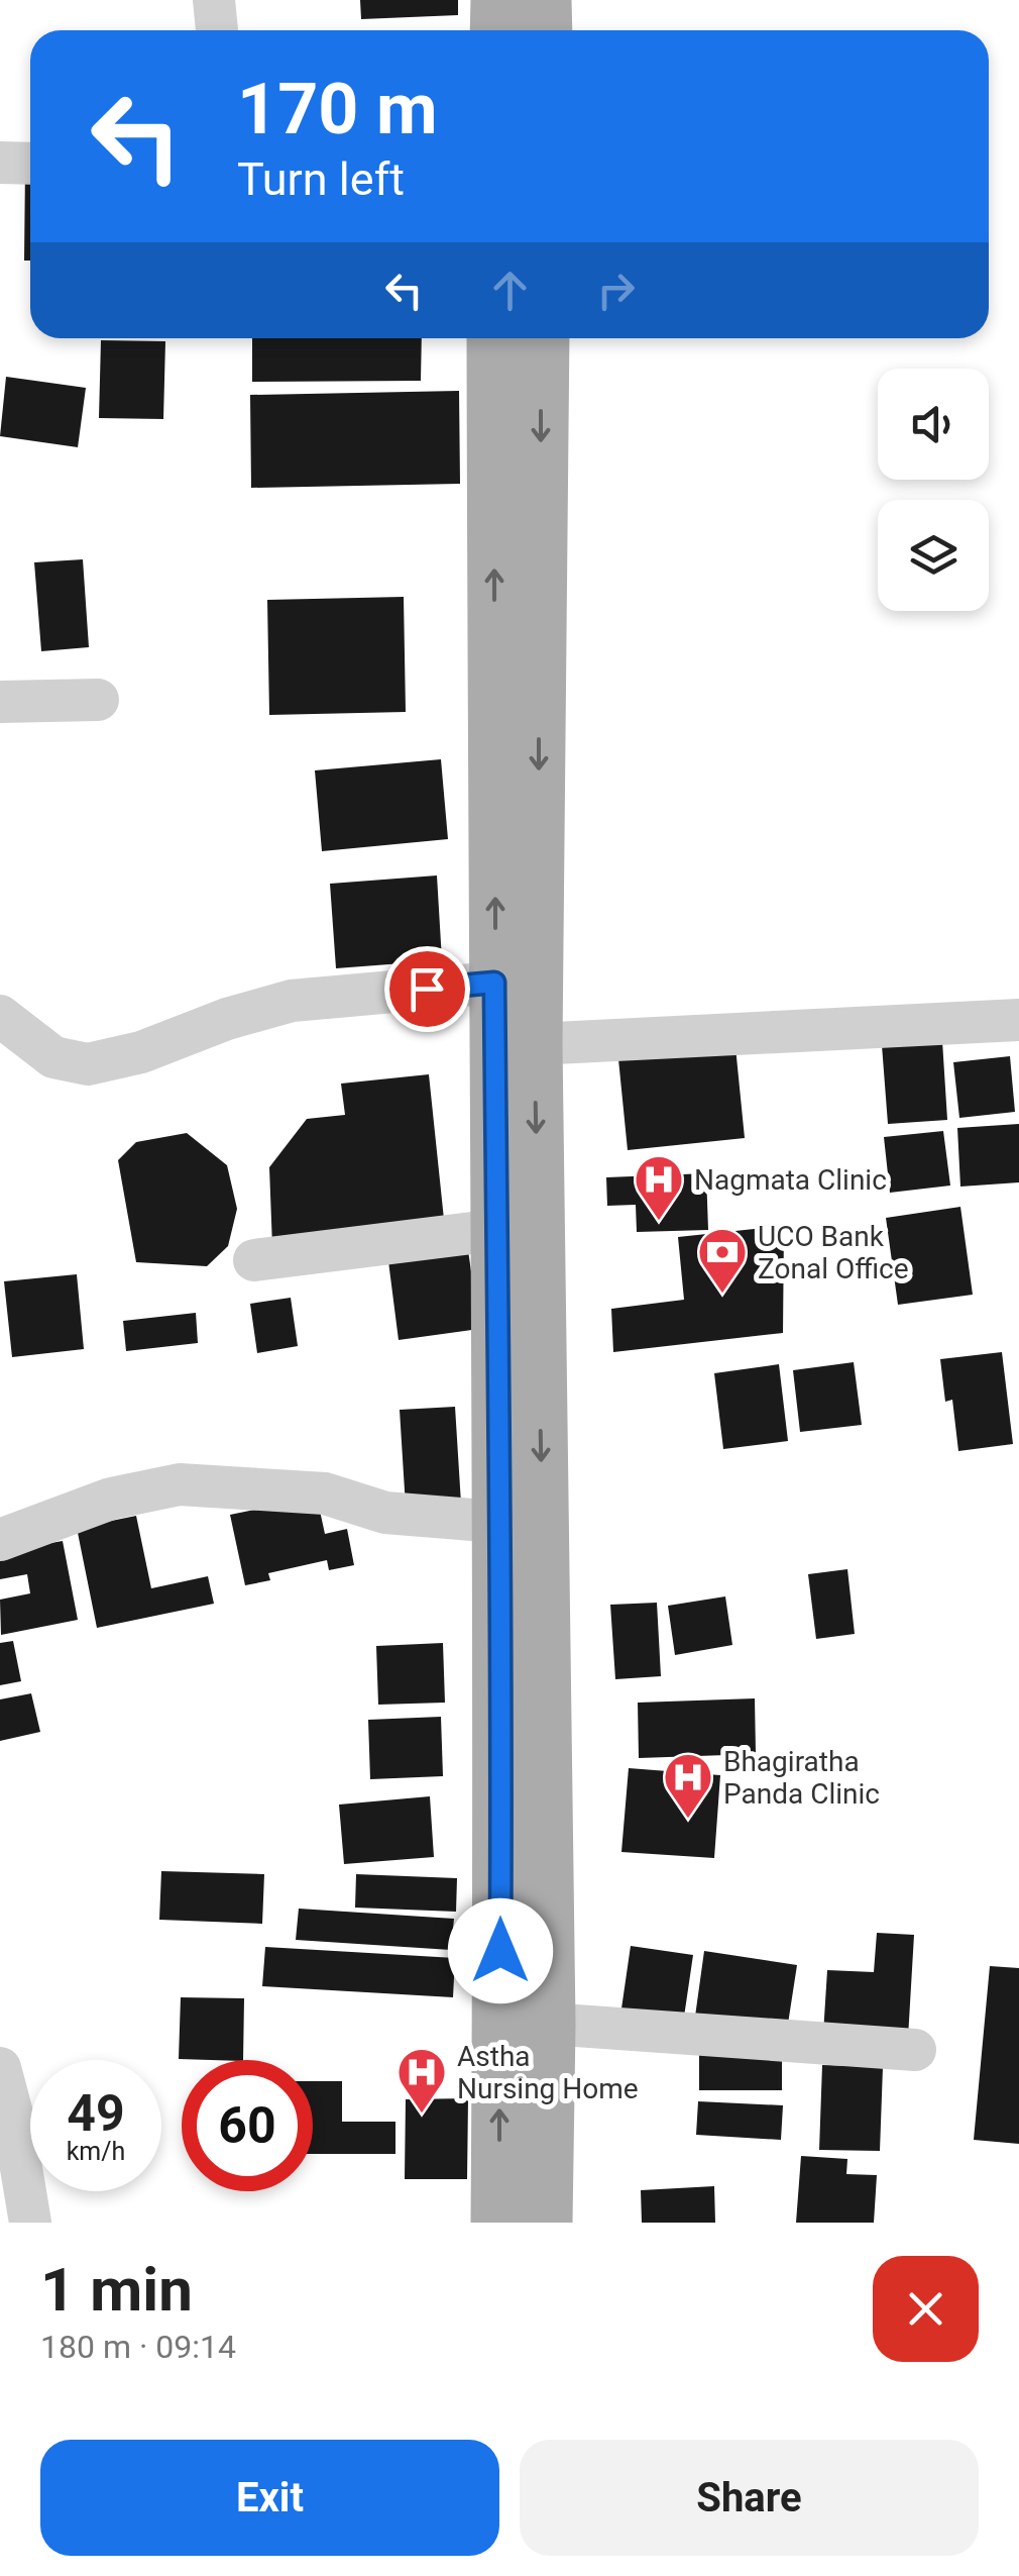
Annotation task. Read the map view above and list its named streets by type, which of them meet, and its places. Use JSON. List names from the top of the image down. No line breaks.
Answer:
{"places":{"hospital":["Nagmata Clinic","Bhagiratha Panda Clinic","Astha Nursing Home"],"bank":["UCO Bank Zonal Office"]},"page":{"turn":["170 m","Turn left"],"speed":"49 km/h","limit":"60","heading":["1 min","180 m · 09:14"],"buttons":["Exit","Share"]}}
